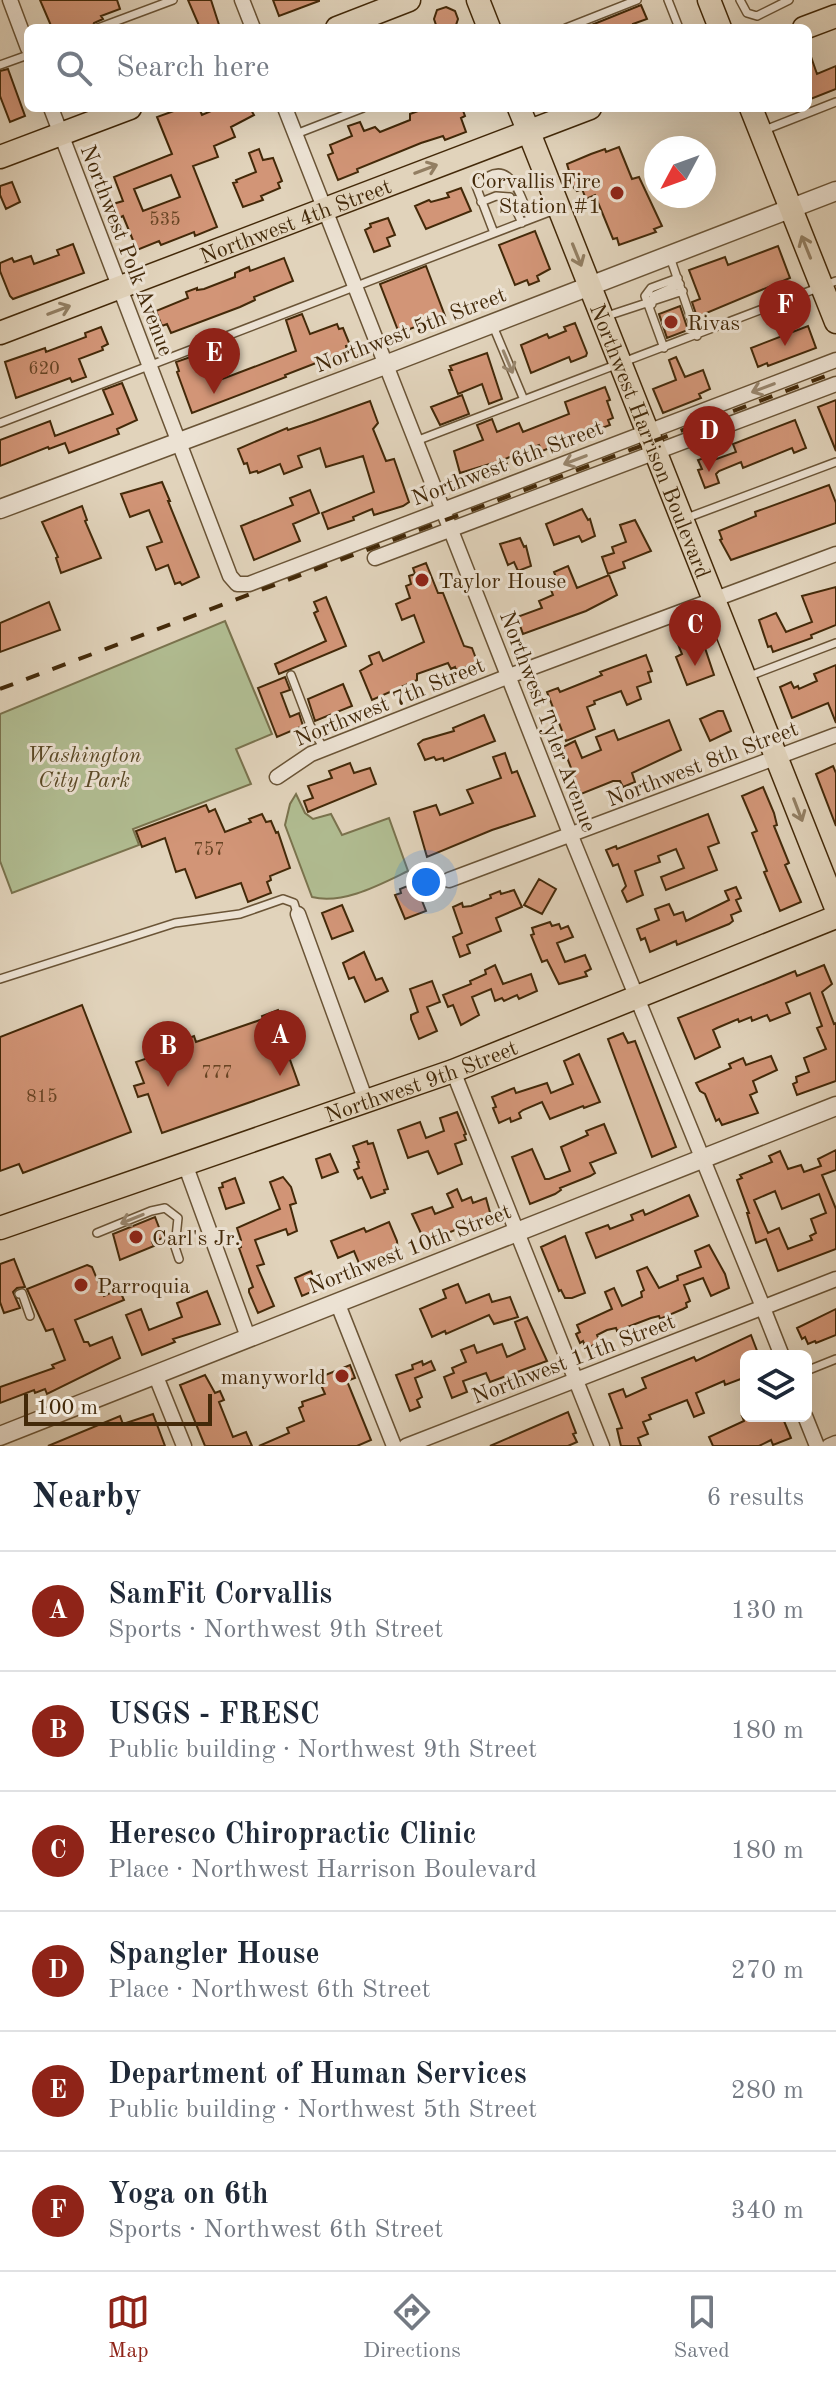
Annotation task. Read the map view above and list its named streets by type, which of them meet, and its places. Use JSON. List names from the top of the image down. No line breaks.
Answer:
{"streets":{"main road":["Northwest 4th Street","Northwest Harrison Boulevard","Northwest 9th Street"],"street":["Northwest Polk Avenue","Northwest 5th Street","Northwest 6th Street","Northwest 7th Street","Northwest Tyler Avenue","Northwest 8th Street","Northwest 10th Street","Northwest 11th Street"]},"crossings":[["Northwest 4th Street","Northwest Polk Avenue"],["Northwest 4th Street","Northwest Harrison Boulevard"],["Northwest 4th Street","Northwest Tyler Avenue"],["Northwest Polk Avenue","Northwest 5th Street"],["Northwest Polk Avenue","Northwest 6th Street"],["Northwest 5th Street","Northwest Harrison Boulevard"],["Northwest 5th Street","Northwest Tyler Avenue"],["Northwest Harrison Boulevard","Northwest 6th Street"],["Northwest Harrison Boulevard","Northwest 7th Street"],["Northwest Harrison Boulevard","Northwest 8th Street"],["Northwest 6th Street","Northwest Tyler Avenue"],["Northwest 7th Street","Northwest Tyler Avenue"],["Northwest Tyler Avenue","Northwest 8th Street"],["Northwest Tyler Avenue","Northwest 9th Street"],["Northwest Tyler Avenue","Northwest 10th Street"],["Northwest Tyler Avenue","Northwest 11th Street"]],"parks":["Washington City Park"],"places":["Corvallis Fire Station #1","Rivas","Taylor House","Carl's Jr.","Parroquia","manyworld"],"house_numbers":["535","620","757","777","815"],"scale_bar":"100 m","north":"bottom left","page":{"search":"Search here","pins":["F","E","D","C","A","B"],"scale":"100 m","heading":["Nearby","6 results"],"list":[{"mark":"A","name":"SamFit Corvallis","note":"Sports · Northwest 9th Street","value":"130 m"},{"mark":"B","name":"USGS - FRESC","note":"Public building · Northwest 9th Street","value":"180 m"},{"mark":"C","name":"Heresco Chiropractic Clinic","note":"Place · Northwest Harrison Boulevard","value":"180 m"},{"mark":"D","name":"Spangler House","note":"Place · Northwest 6th Street","value":"270 m"},{"mark":"E","name":"Department of Human Services","note":"Public building · Northwest 5th Street","value":"280 m"},{"mark":"F","name":"Yoga on 6th","note":"Sports · Northwest 6th Street","value":"340 m"}],"nav":["Map","Directions","Saved"]}}
